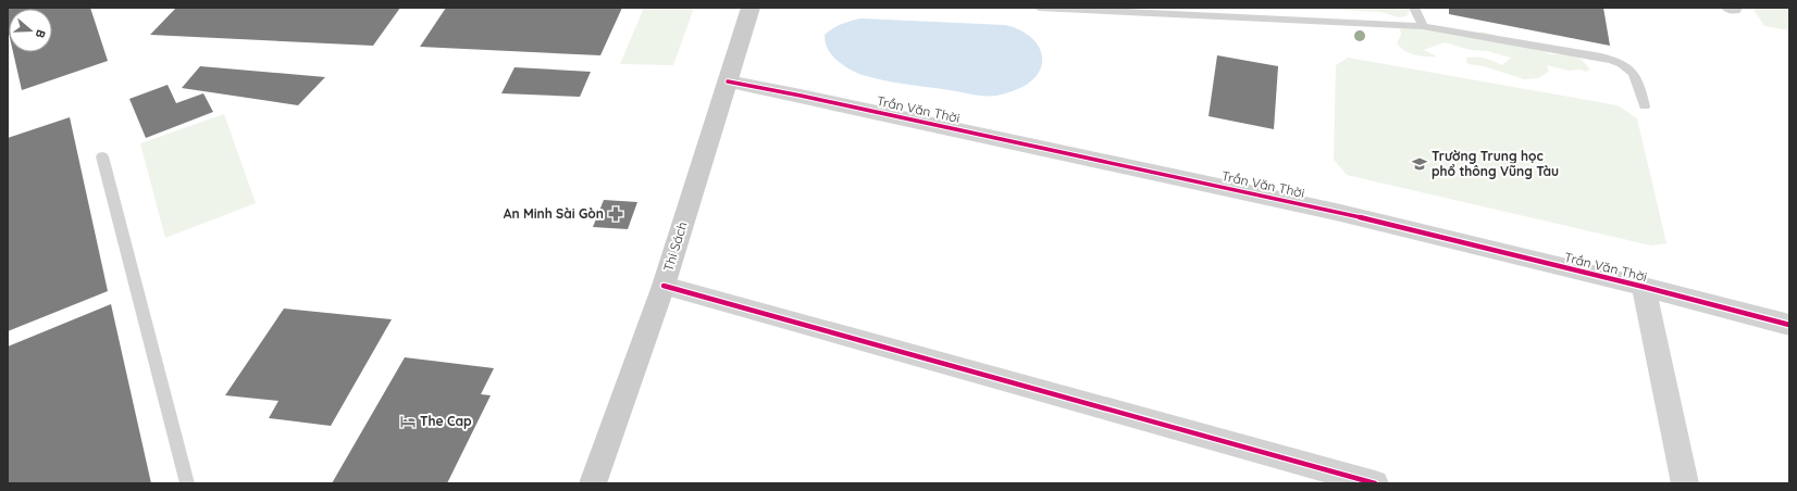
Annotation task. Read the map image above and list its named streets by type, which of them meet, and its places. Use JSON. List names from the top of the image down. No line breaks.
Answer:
{"streets":{"street":["Trần Văn Thời","Thi Sách"]},"crossings":[["Trần Văn Thời","Thi Sách"]],"places":{"school or university":["Trường Trung học phổ thông Vũng Tàu"],"pharmacy":["An Minh Sài Gòn"],"hotel":["The Cap"]},"north":"right"}
